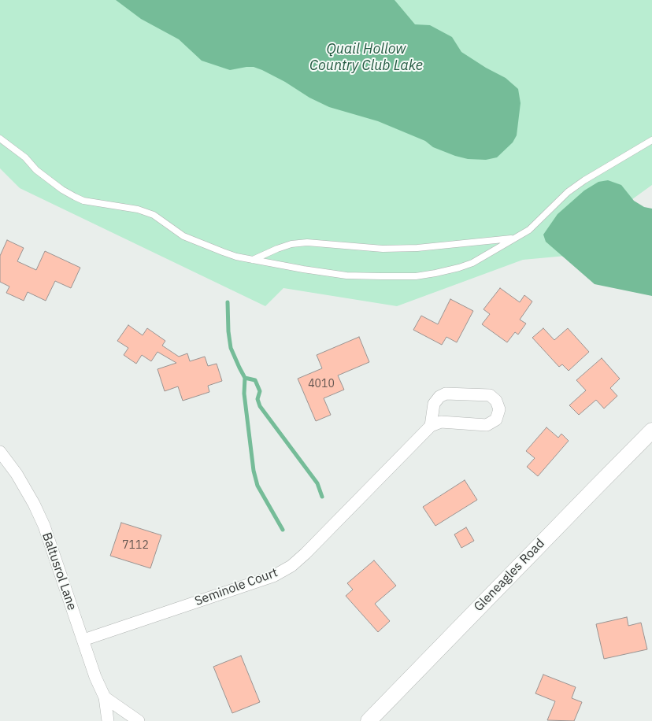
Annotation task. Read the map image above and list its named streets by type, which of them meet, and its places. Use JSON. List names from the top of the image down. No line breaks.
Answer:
{"streets":{"street":["Baltusrol Lane","Gleneagles Road","Seminole Court"]},"crossings":[["Baltusrol Lane","Seminole Court"]],"water":["Quail Hollow Country Club Lake"],"house_numbers":["4010","7112"]}
